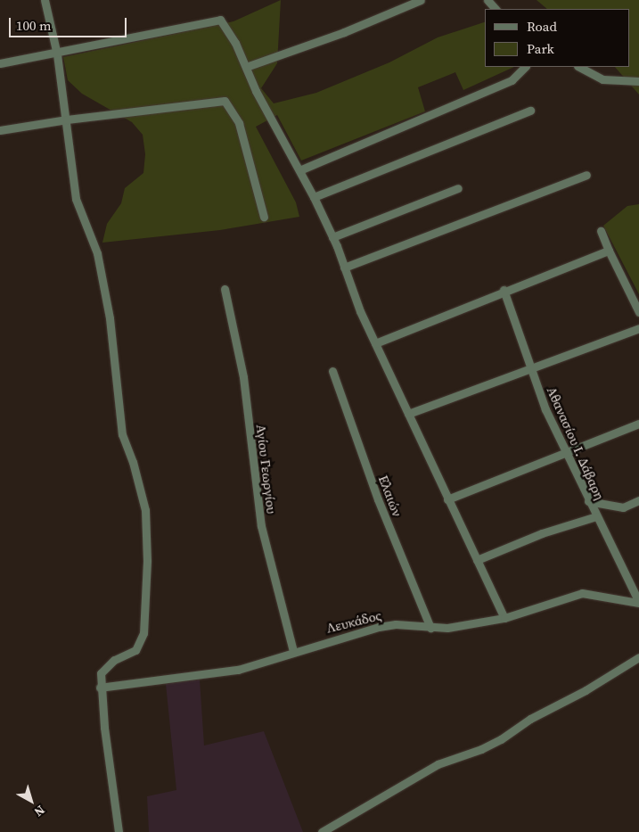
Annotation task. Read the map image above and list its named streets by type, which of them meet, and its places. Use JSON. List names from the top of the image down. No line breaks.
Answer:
{"streets":{"street":["Αθανασίου Ι. Δάβαρη","Αγίου Γεωργίου","Ελαιών","Λευκάδος"]},"crossings":[["Αθανασίου Ι. Δάβαρη","Λευκάδος"],["Αγίου Γεωργίου","Λευκάδος"],["Ελαιών","Λευκάδος"]],"legend":["Road","Park"],"scale_bar":"100 m","north":"bottom right"}
